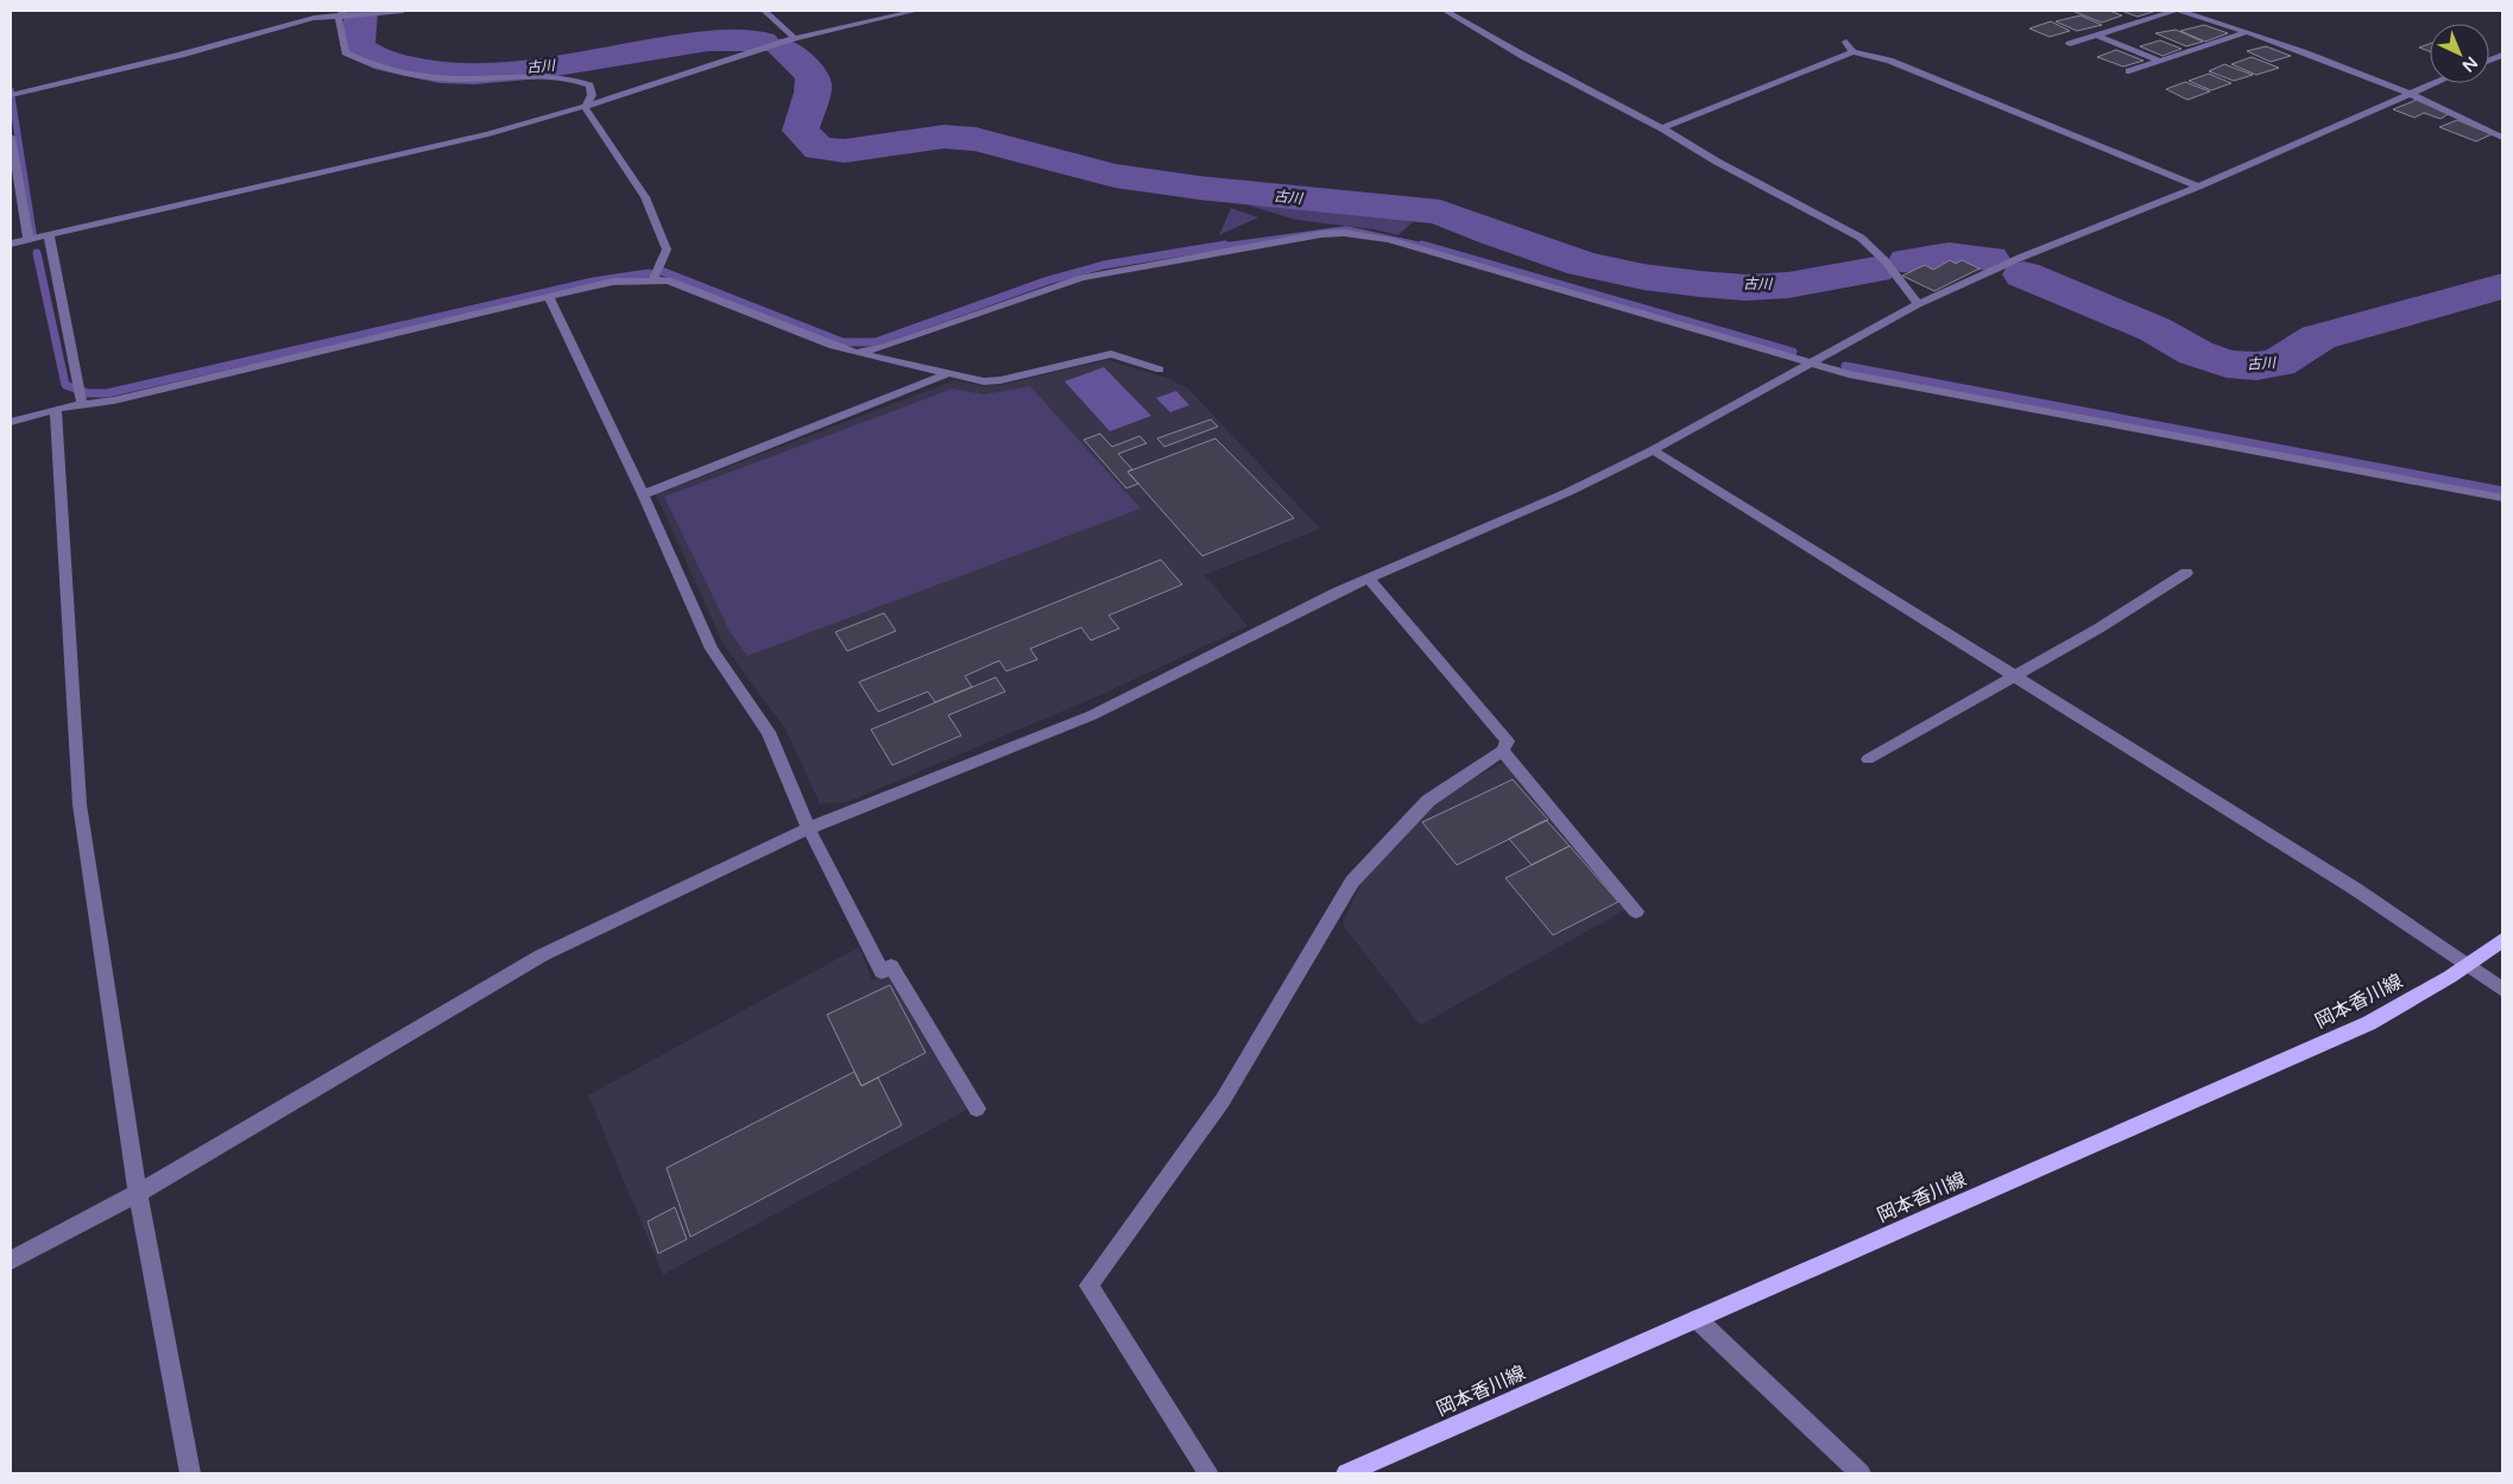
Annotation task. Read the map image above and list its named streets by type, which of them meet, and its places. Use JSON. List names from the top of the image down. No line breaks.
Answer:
{"streets":{"main road":["岡本香川線"]},"water":["古川"],"north":"bottom right"}
